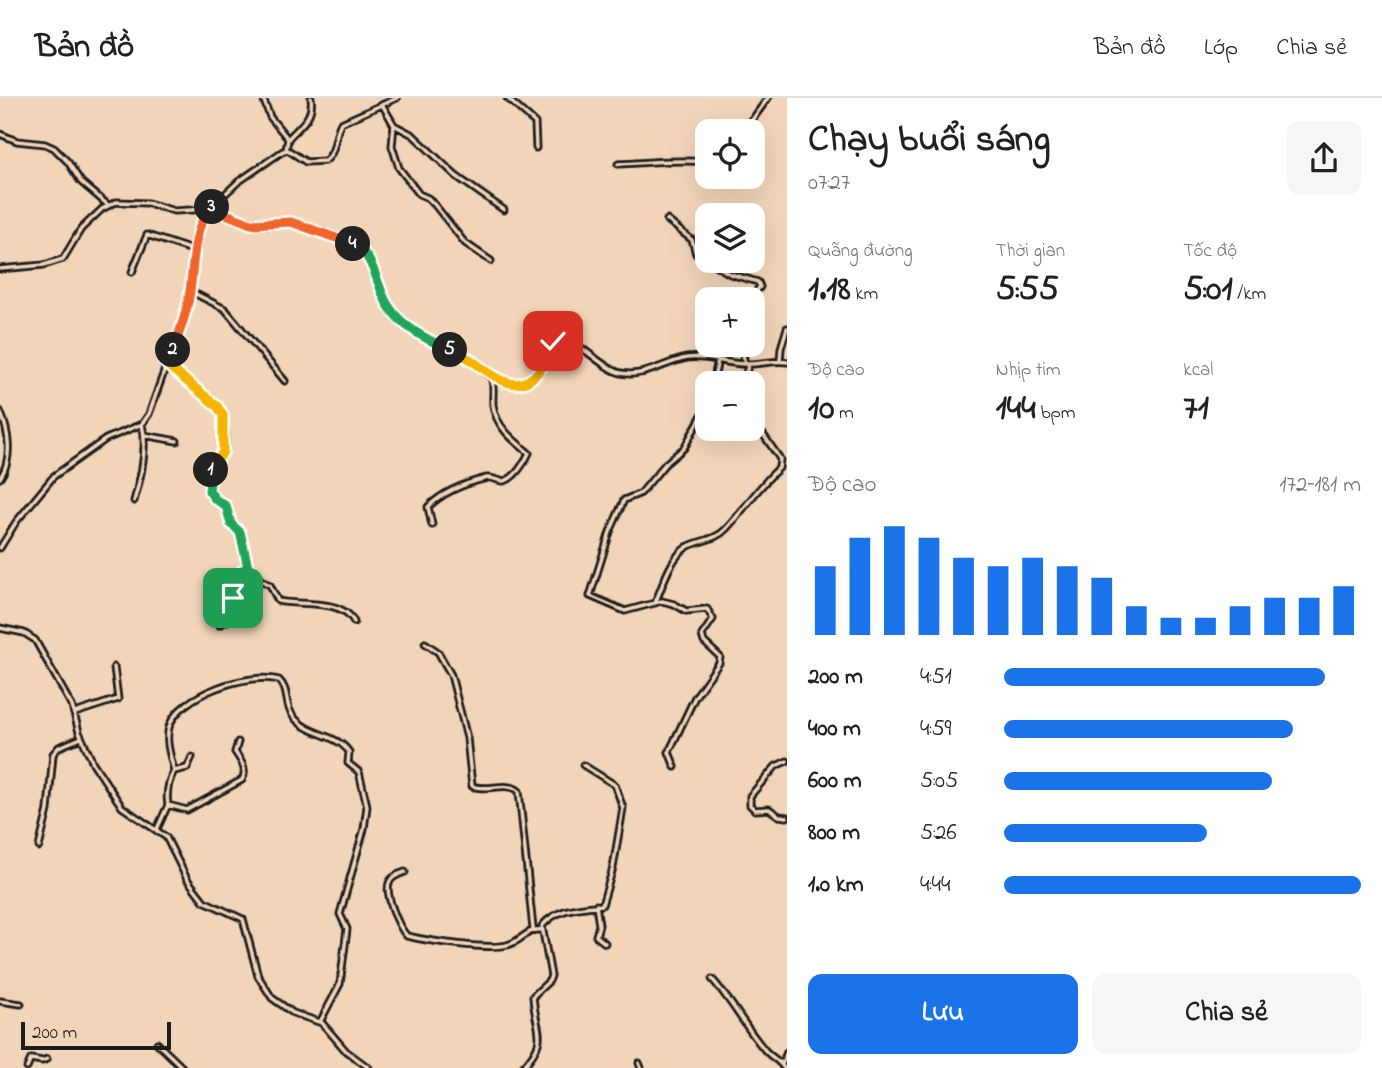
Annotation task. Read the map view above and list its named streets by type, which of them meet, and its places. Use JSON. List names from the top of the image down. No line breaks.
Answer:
{"scale_bar":"200 m","page":{"header":"Bản đồ","nav":["Bản đồ","Lớp","Chia sẻ"],"heading":["Chạy buổi sáng","07:27"],"map_buttons":["+","−"],"pins":["3","4","2","5","1"],"stats":[["Quãng đường","1.18 km"],["Thời gian","5:55"],["Tốc độ","5:01 /km"],["Độ cao","10 m"],["Nhịp tim","144 bpm"],["kcal","71"]],"chart":["Độ cao","172–181 m"],"list":[{"name":"200 m","note":"4:51"},{"name":"400 m","note":"4:59"},{"name":"600 m","note":"5:05"},{"name":"800 m","note":"5:26"},{"name":"1.0 km","note":"4:44"}],"buttons":["Lưu","Chia sẻ"],"scale":"200 m"}}
